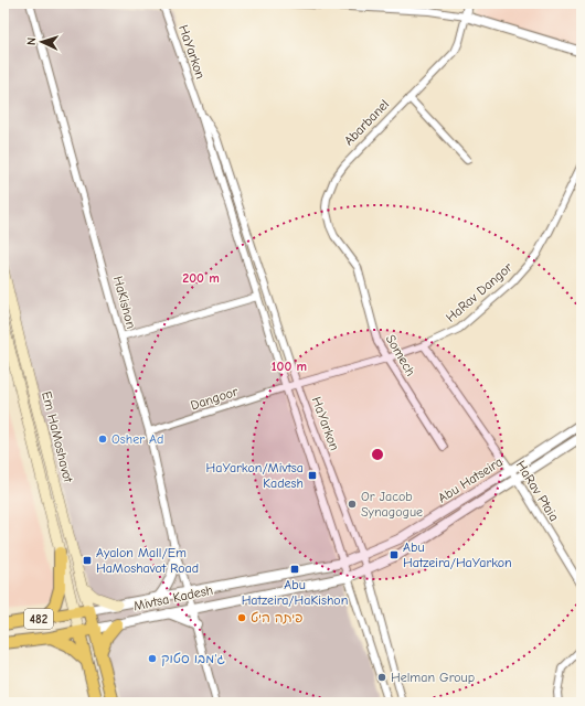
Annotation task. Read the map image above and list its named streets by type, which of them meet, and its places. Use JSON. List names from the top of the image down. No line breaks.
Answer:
{"streets":{"main road":["Em HaMoshavot","Mivtsa Kadesh","482"],"street":["HaYarkon","Abarbanel","HaRav Dangor","HaKishon","Somech","Dangoor","Abu Hatseira","HaRav Ptaia"]},"crossings":[["HaYarkon","HaRav Dangor"],["HaYarkon","Dangoor"],["HaYarkon","Abu Hatseira"],["HaYarkon","Mivtsa Kadesh"],["Abarbanel","Somech"],["HaRav Dangor","Somech"],["HaRav Dangor","Dangoor"],["HaRav Dangor","HaRav Ptaia"],["HaKishon","Dangoor"],["HaKishon","Mivtsa Kadesh"],["Em HaMoshavot","Mivtsa Kadesh"],["Abu Hatseira","HaRav Ptaia"],["Abu Hatseira","Mivtsa Kadesh"]],"places":{"other":["Osher Ad","Or Jacob Synagogue","פיתה היט","ג'מבו סטוק","Helman Group"],"transit":["HaYarkon/Mivtsa Kadesh","Abu Hatzeira/HaYarkon","Ayalon Mall/Em HaMoshavot Road","Abu Hatzeira/HaKishon"]},"north":"left","rings":["200 m","100 m"]}
